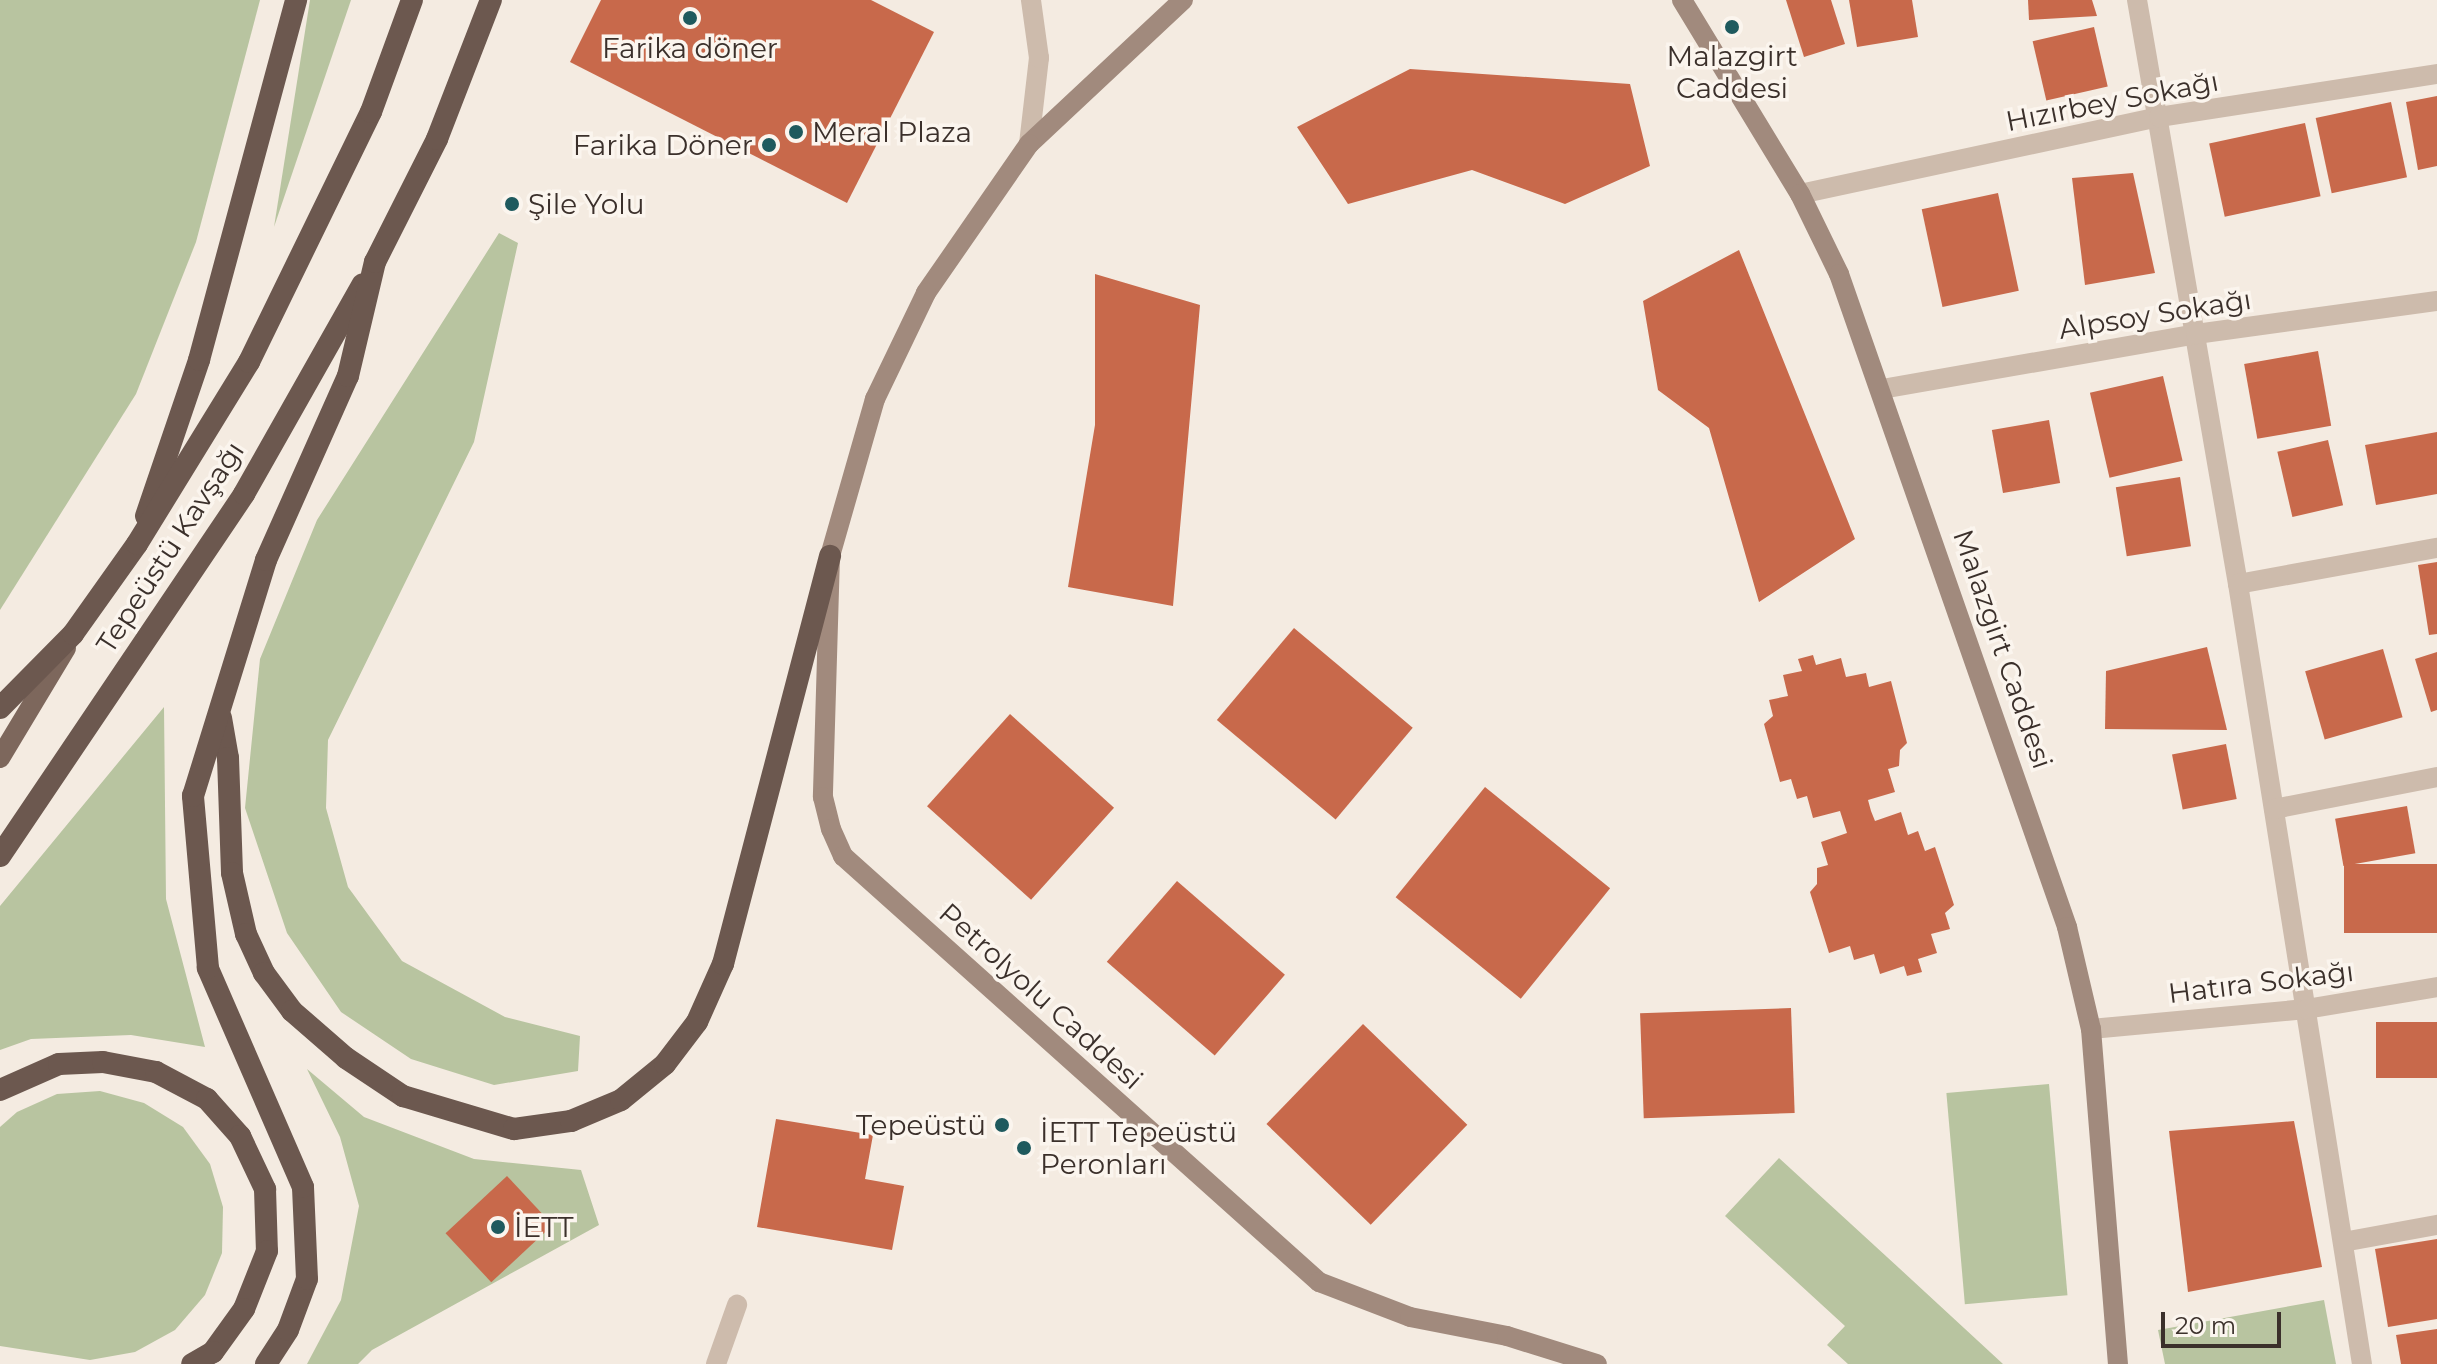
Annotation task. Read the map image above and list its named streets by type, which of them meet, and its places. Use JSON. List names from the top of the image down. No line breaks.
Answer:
{"streets":{"highway":["Tepeüstü Kavşağı"],"main road":["Malazgirt Caddesi","Petrolyolu Caddesi"],"street":["Hızırbey Sokağı","Alpsoy Sokağı","Hatıra Sokağı"]},"crossings":[["Hızırbey Sokağı","Malazgirt Caddesi"],["Alpsoy Sokağı","Malazgirt Caddesi"],["Malazgirt Caddesi","Hatıra Sokağı"]],"places":["Farika döner","Malazgirt Caddesi","Meral Plaza","Farika Döner","Şile Yolu","Tepeüstü","İETT Tepeüstü Peronları","İETT"],"scale_bar":"20 m"}
